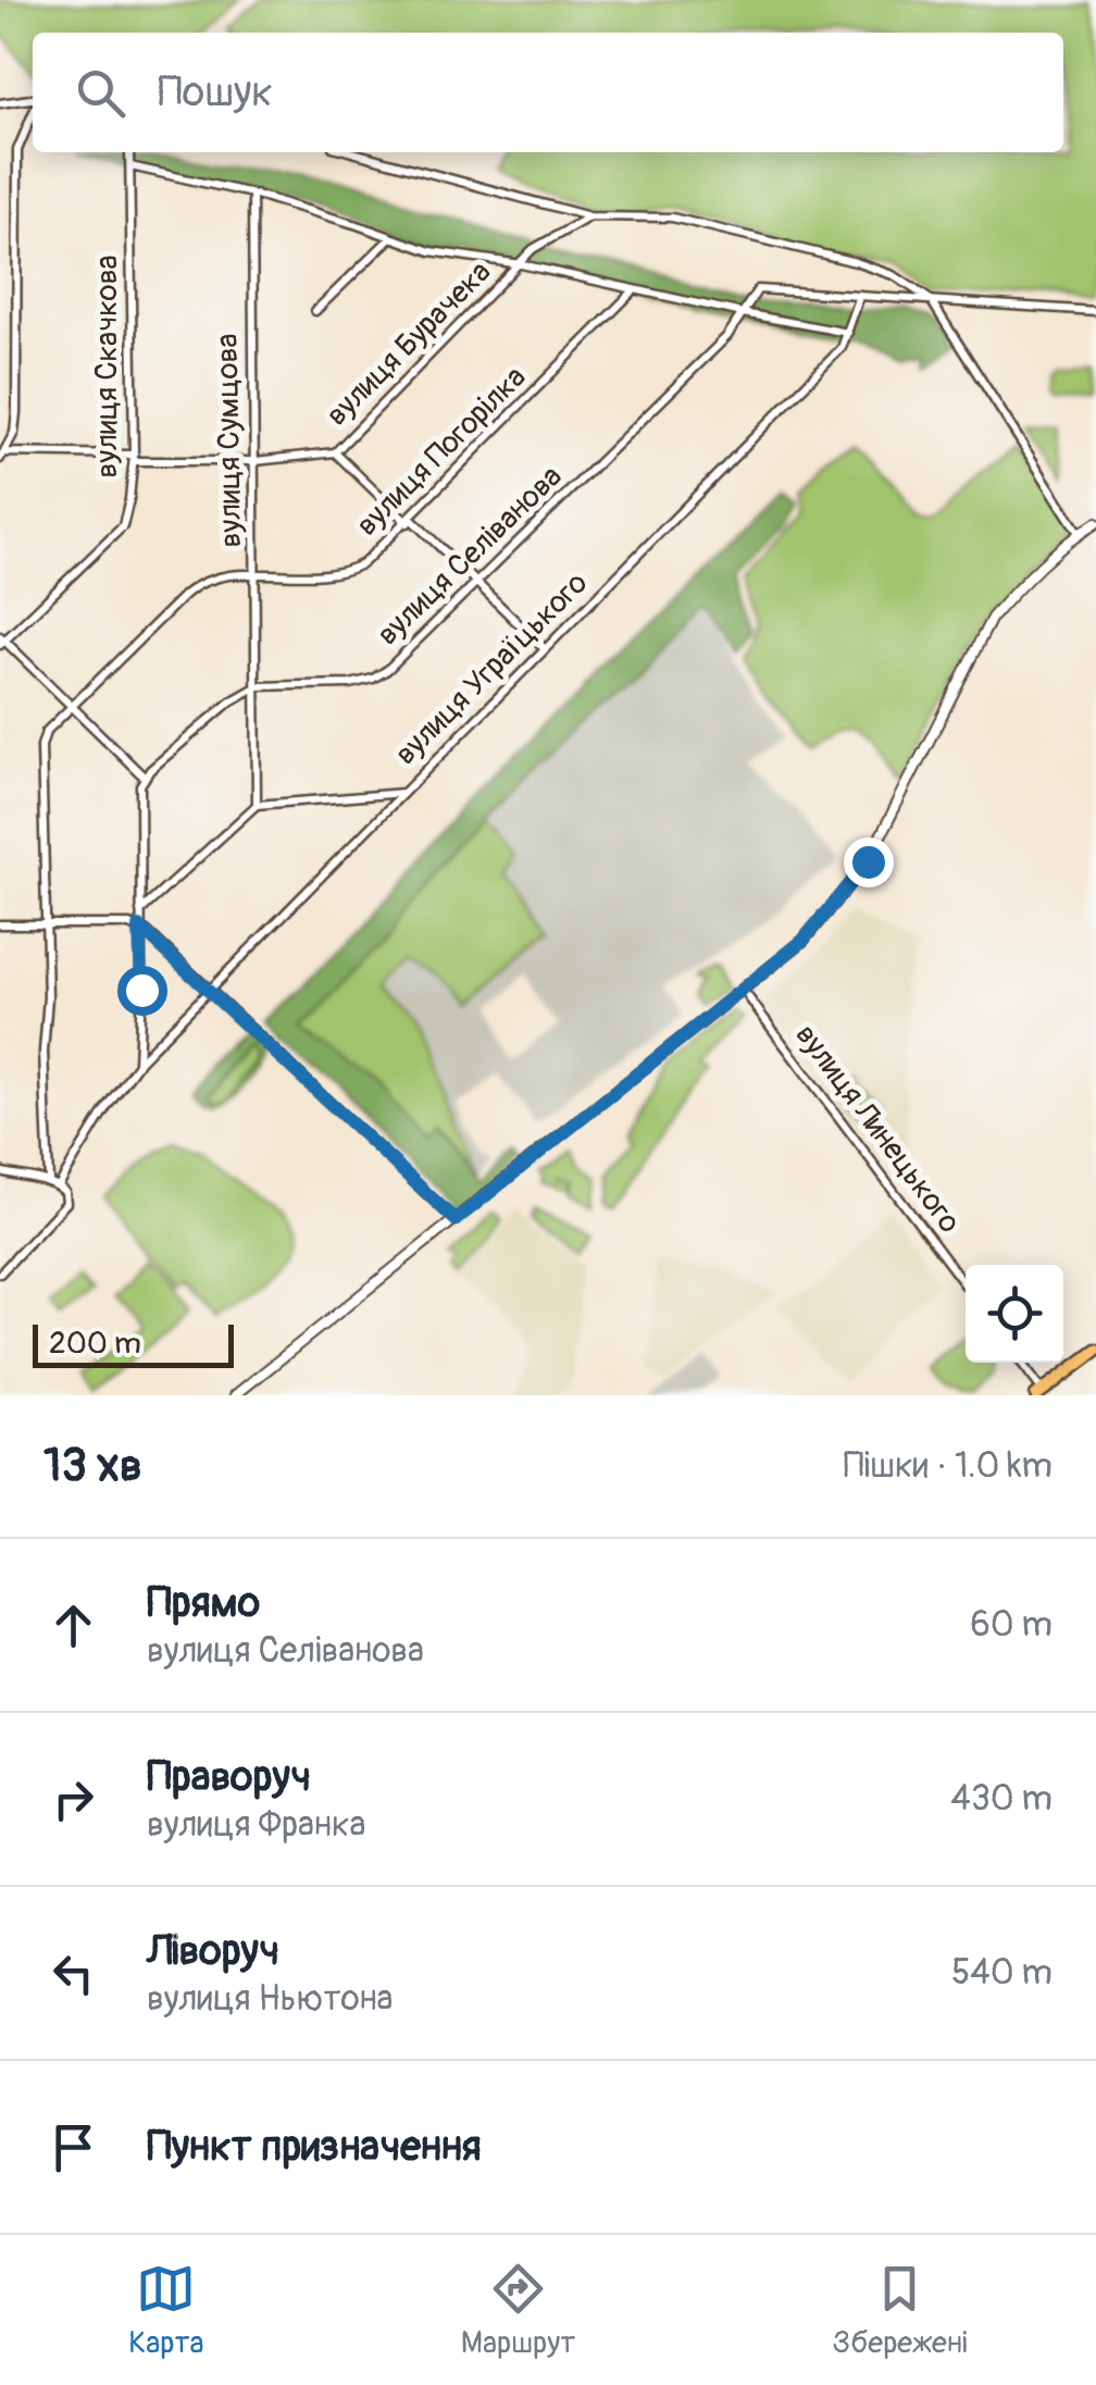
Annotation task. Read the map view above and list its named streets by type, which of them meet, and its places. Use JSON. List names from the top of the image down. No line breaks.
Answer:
{"streets":{"street":["вулиця Бурачека","вулиця Скачкова","вулиця Сумцова","вулиця Погорілка","вулиця Селіванова","вулиця Уграїцького","вулиця Линецького"]},"crossings":[["вулиця Бурачека","вулиця Скачкова"],["вулиця Бурачека","вулиця Сумцова"],["вулиця Сумцова","вулиця Погорілка"],["вулиця Сумцова","вулиця Селіванова"],["вулиця Селіванова","вулиця Уграїцького"]],"scale_bar":"200 m","page":{"search":"Пошук","scale":"200 m","heading":["13 хв","Пішки · 1.0 km"],"list":[["Прямо","вулиця Селіванова","60 m"],["Праворуч","вулиця Франка","430 m"],["Ліворуч","вулиця Ньютона","540 m"],"Пункт призначення"],"nav":["Карта","Маршрут","Збережені"]}}
